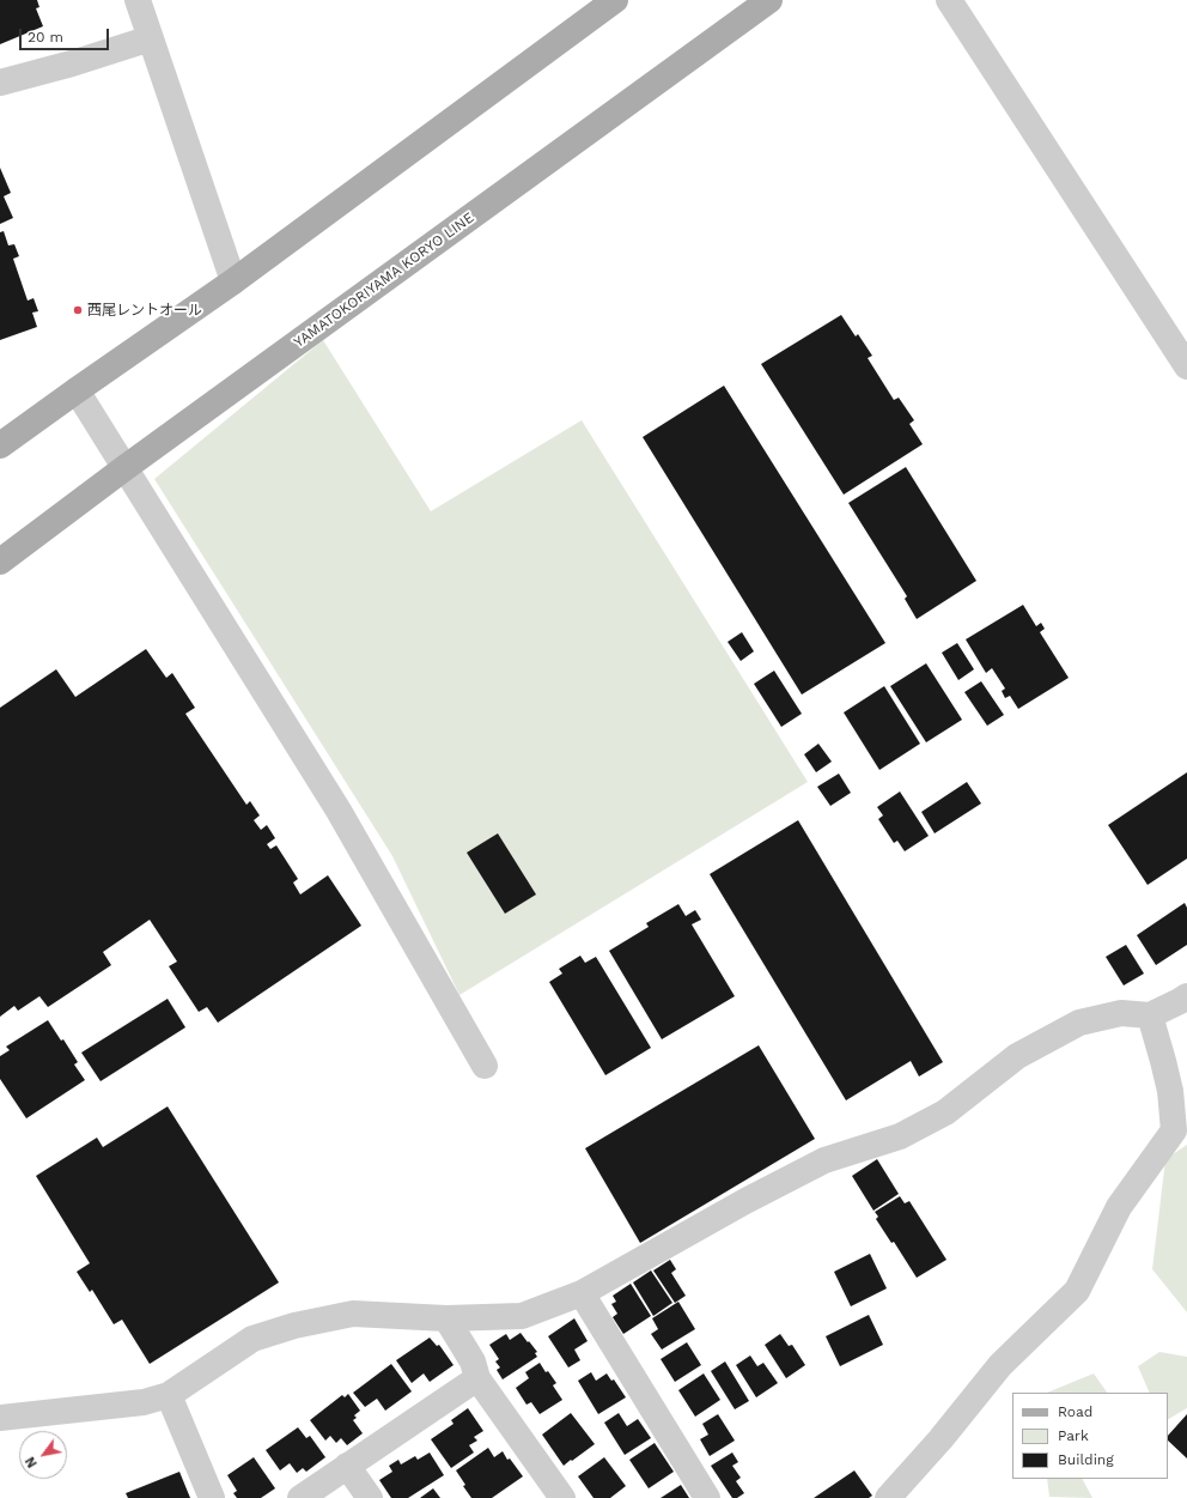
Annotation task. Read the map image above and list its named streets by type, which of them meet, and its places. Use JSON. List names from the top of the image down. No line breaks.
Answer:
{"streets":{"main road":["YAMATOKORIYAMA KORYO LINE"]},"places":["西尾レントオール"],"legend":["Road","Park","Building"],"scale_bar":"20 m","north":"bottom left"}
